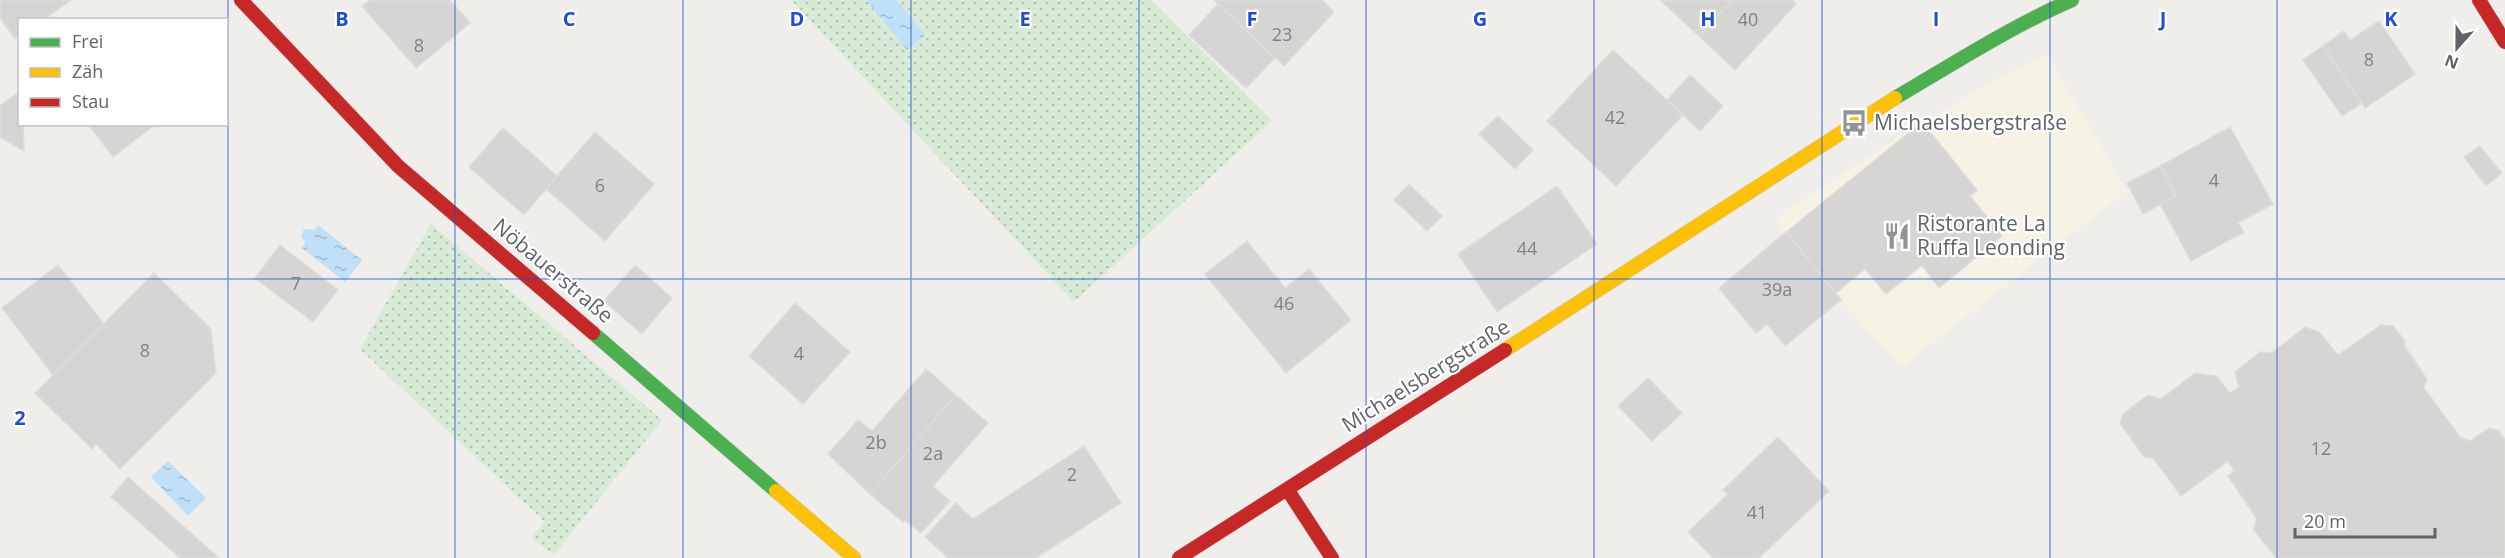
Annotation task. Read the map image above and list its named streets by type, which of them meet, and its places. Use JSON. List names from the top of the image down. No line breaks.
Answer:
{"streets":{"street":["Nöbauerstraße","Michaelsbergstraße"]},"places":{"bus stop":["Michaelsbergstraße"],"restaurant":["Ristorante La Ruffa Leonding"]},"house_numbers":["40","23","8","8","42","4","6","44","7","39a","46","8","4","2b","12","2a","2","41"],"legend":["Frei","Zäh","Stau"],"scale_bar":"20 m","north":"bottom","grid":{"columns":["B","C","D","E","F","G","H","I","J","K"],"rows":["2"]}}
